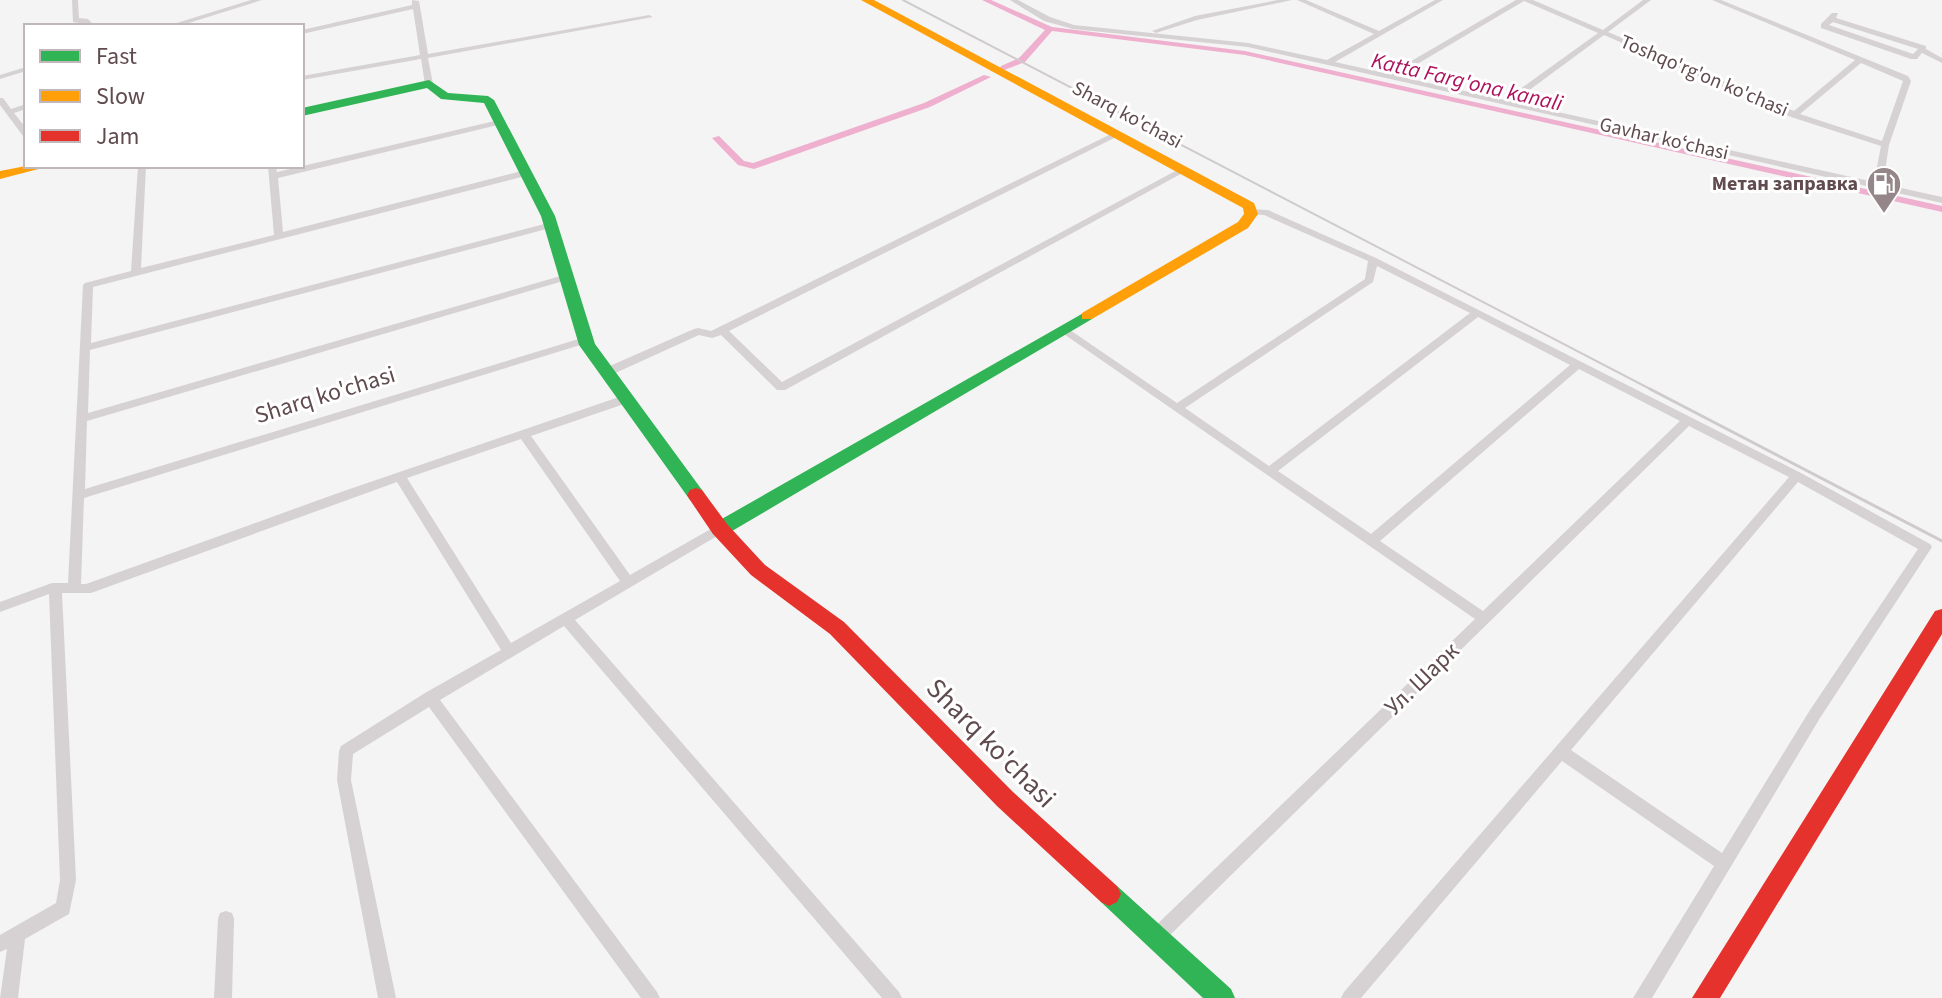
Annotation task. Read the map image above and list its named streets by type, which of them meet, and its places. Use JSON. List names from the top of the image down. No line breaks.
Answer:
{"streets":{"main road":["Sharq ko'chasi"],"street":["Toshqo'rg'on ko'chasi","Gavhar koʻchasi","Ул. Шарк"]},"crossings":[["Toshqo'rg'on ko'chasi","Gavhar koʻchasi"],["Sharq ko'chasi","Ул. Шарк"]],"water":["Katta Farg'ona kanali"],"places":{"fuel station":["Метан заправка"]},"legend":["Fast","Slow","Jam"]}
